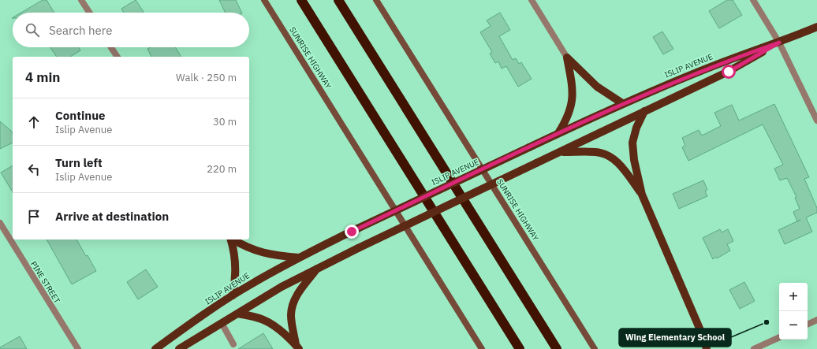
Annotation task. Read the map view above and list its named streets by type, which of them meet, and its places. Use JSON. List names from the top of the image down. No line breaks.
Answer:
{"streets":{"main road":["SUNRISE HIGHWAY","ISLIP AVENUE"],"street":["PINE STREET"]},"places":["Wing Elementary School"],"page":{"search":"Search here","heading":["4 min","Walk · 250 m"],"list":[["Continue","Islip Avenue","30 m"],["Turn left","Islip Avenue","220 m"],"Arrive at destination"],"map_buttons":["+","−"]}}
